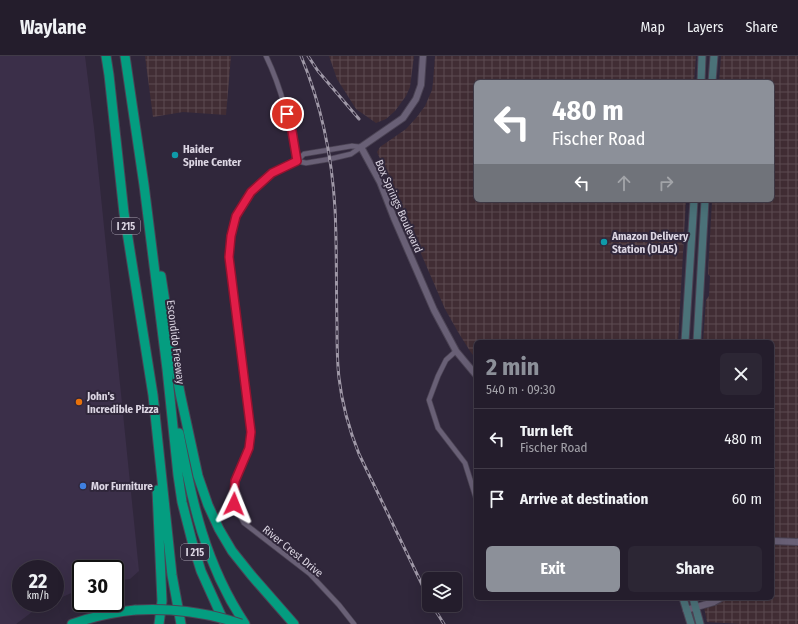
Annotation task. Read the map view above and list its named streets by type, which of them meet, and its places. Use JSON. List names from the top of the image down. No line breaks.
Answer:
{"streets":{"highway":["I 215","Escondido Freeway"],"street":["Box Springs Boulevard","River Crest Drive"]},"crossings":[["Box Springs Boulevard","River Crest Drive"]],"places":["Haider Spine Center","Amazon Delivery Station (DLA5)","John's Incredible Pizza","Mor Furniture"],"page":{"header":"Waylane","nav":["Map","Layers","Share"],"turn":["480 m","Fischer Road"],"heading":["2 min","540 m · 09:30"],"list":[{"name":"Turn left","note":"Fischer Road","value":"480 m"},{"name":"Arrive at destination","value":"60 m"}],"buttons":["Exit","Share"],"speed":"22 km/h","limit":"30"}}
